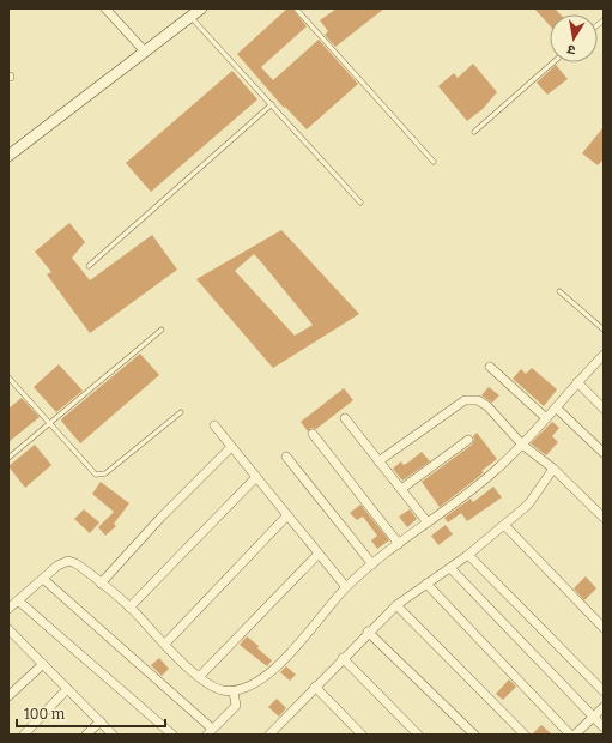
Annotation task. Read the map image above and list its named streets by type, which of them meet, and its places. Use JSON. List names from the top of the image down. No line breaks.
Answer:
{"scale_bar":"100 m","north":"bottom"}
